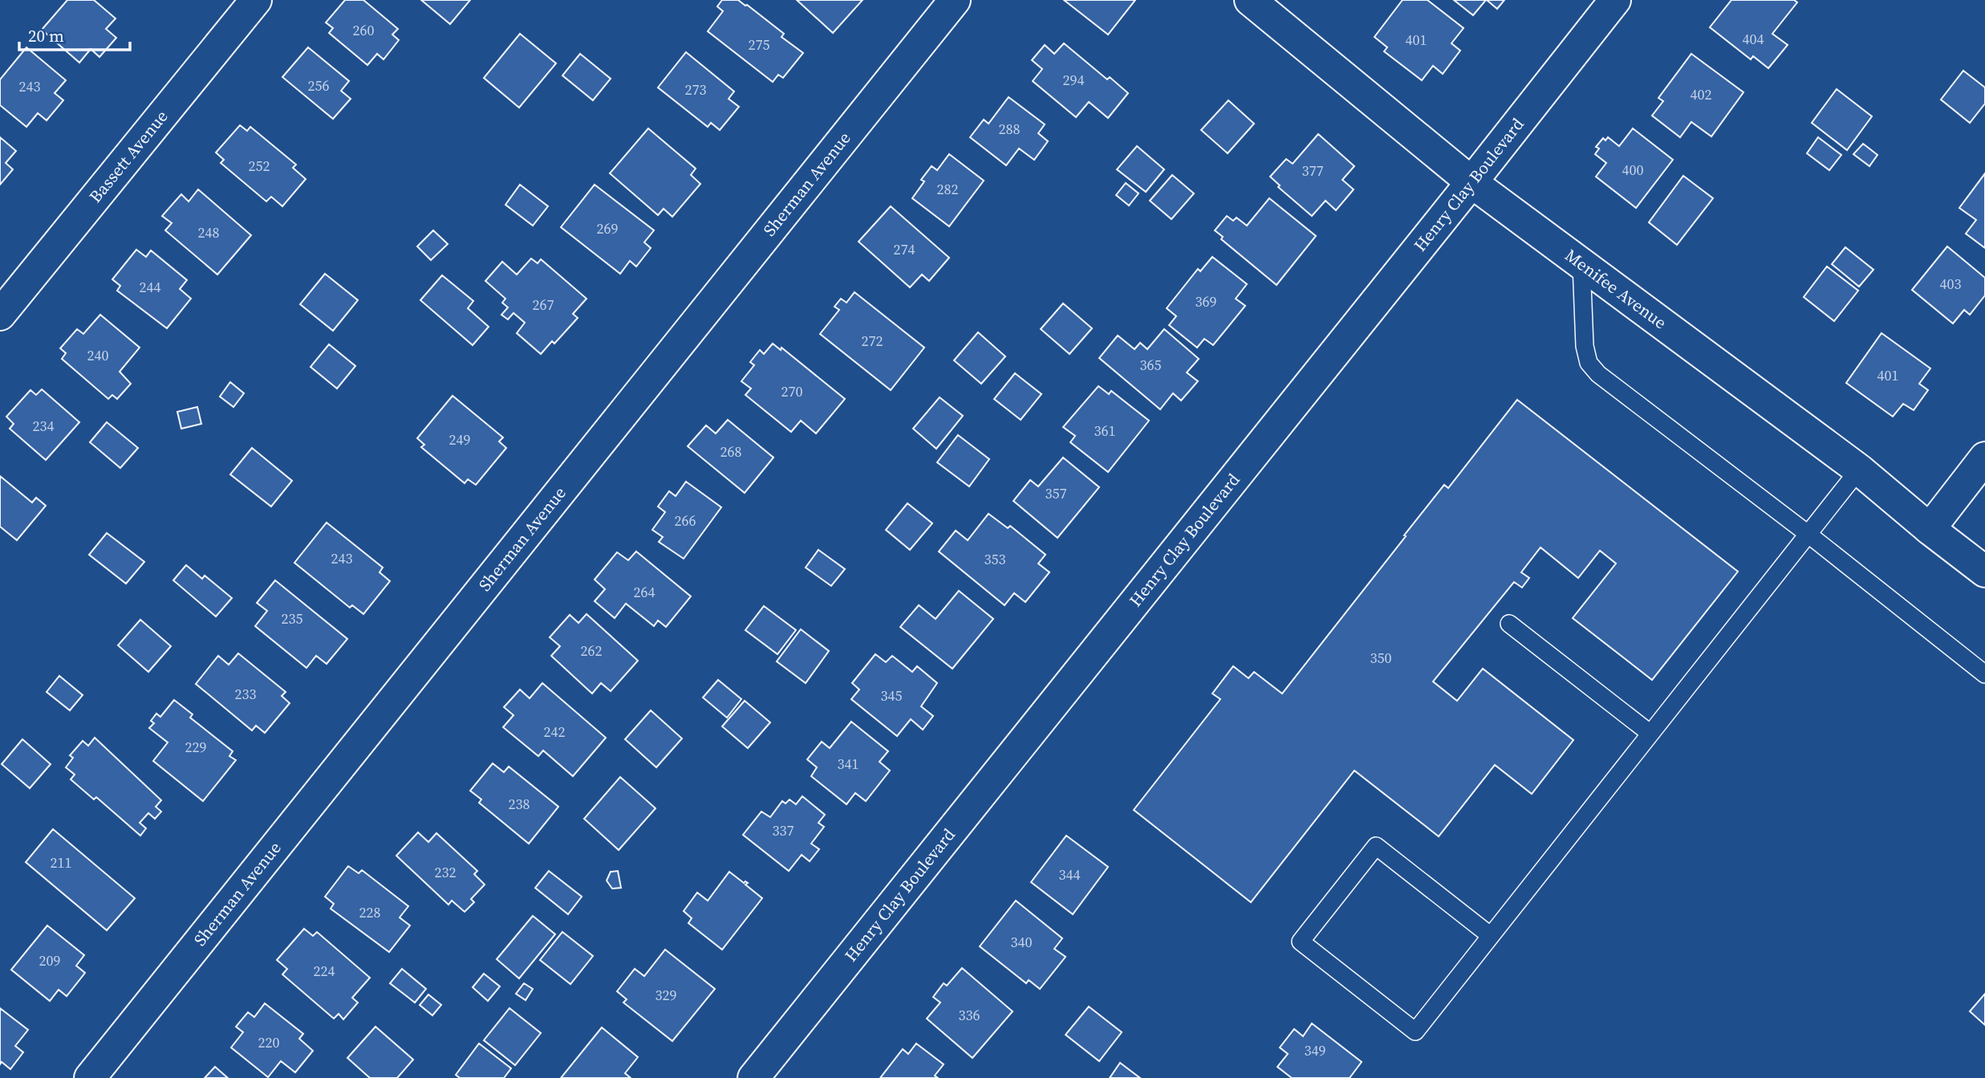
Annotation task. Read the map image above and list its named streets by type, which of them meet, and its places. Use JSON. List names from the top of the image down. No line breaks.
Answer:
{"streets":{"street":["Bassett Avenue","Sherman Avenue","Henry Clay Boulevard","Menifee Avenue"]},"crossings":[["Henry Clay Boulevard","Menifee Avenue"]],"house_numbers":["260","404","401","275","294","256","243","273","402","288","252","400","377","282","269","248","274","403","244","369","267","272","240","365","401","270","234","361","249","268","357","266","243","353","264","235","262","350","233","345","242","229","341","238","337","211","232","344","228","340","209","224","329","336","220","349"],"scale_bar":"20 m"}
